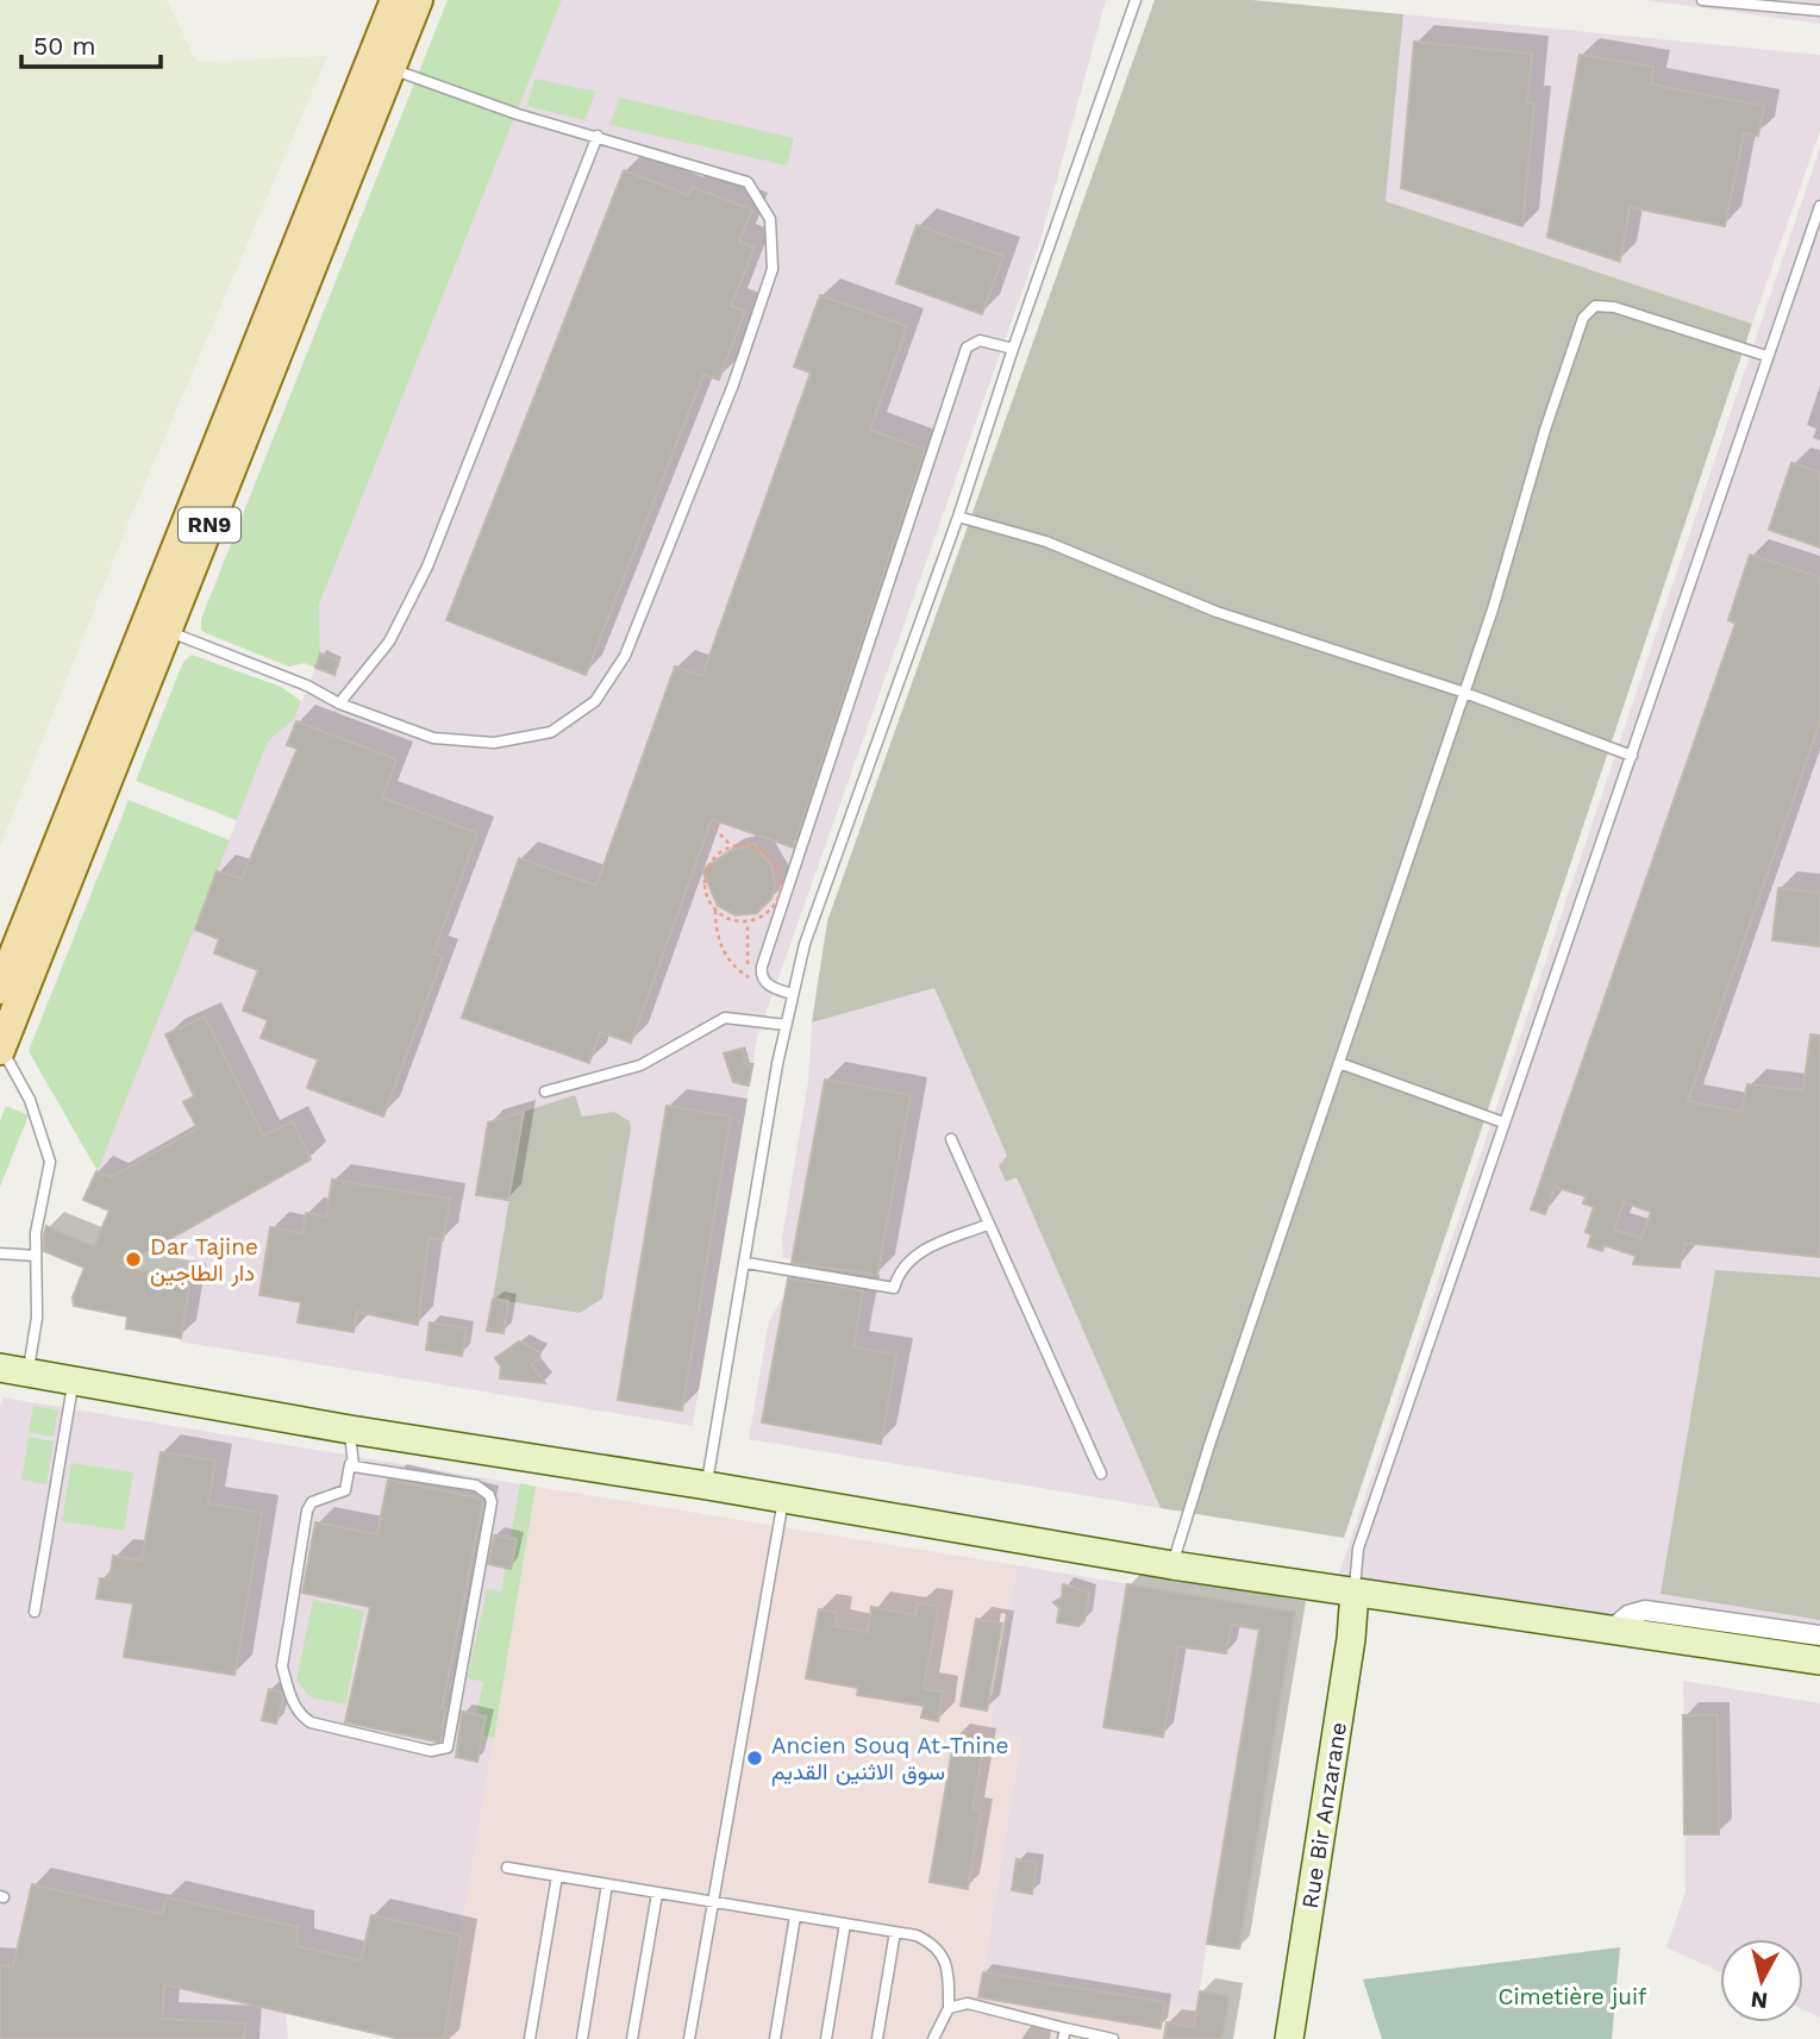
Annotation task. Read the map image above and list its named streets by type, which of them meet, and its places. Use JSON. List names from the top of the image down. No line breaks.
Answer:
{"streets":{"main road":["RN9"],"street":["Rue Bir Anzarane"]},"parks":["Cimetière juif"],"places":["Dar Tajine دار الطاجين","Ancien Souq At-Tnine سوق الاثنين القديم"],"scale_bar":"50 m","north":"bottom"}
